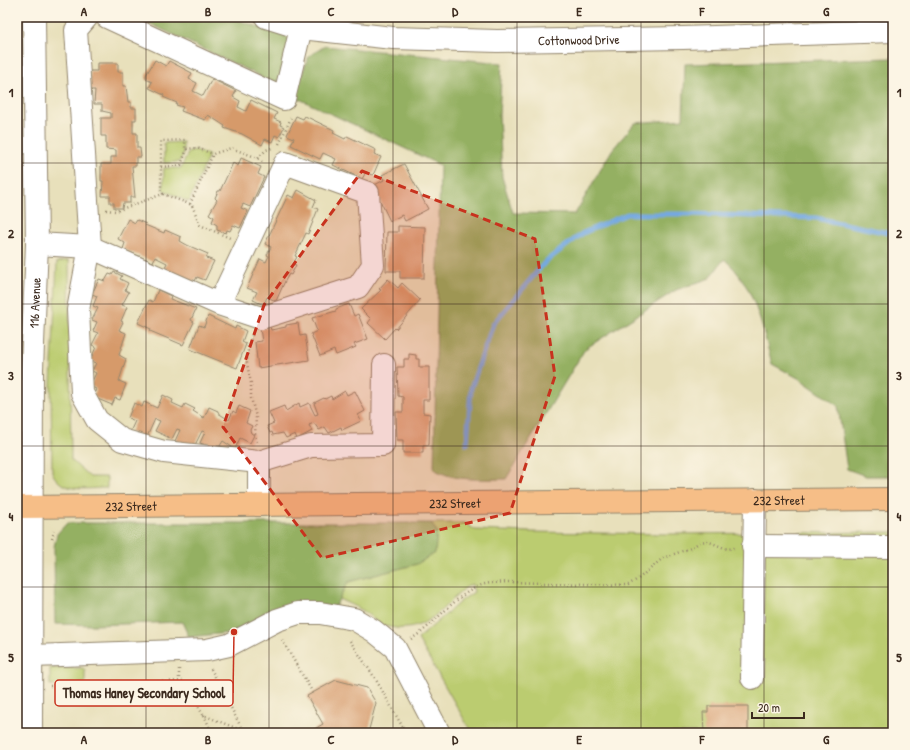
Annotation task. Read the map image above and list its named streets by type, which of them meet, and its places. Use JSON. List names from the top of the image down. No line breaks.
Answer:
{"streets":{"main road":["232 Street"],"street":["Cottonwood Drive","116 Avenue"]},"crossings":[["116 Avenue","232 Street"]],"places":["Thomas Haney Secondary School"],"scale_bar":"20 m","grid":{"columns":["A","B","C","D","E","F","G"],"rows":["1","2","3","4","5"]}}
